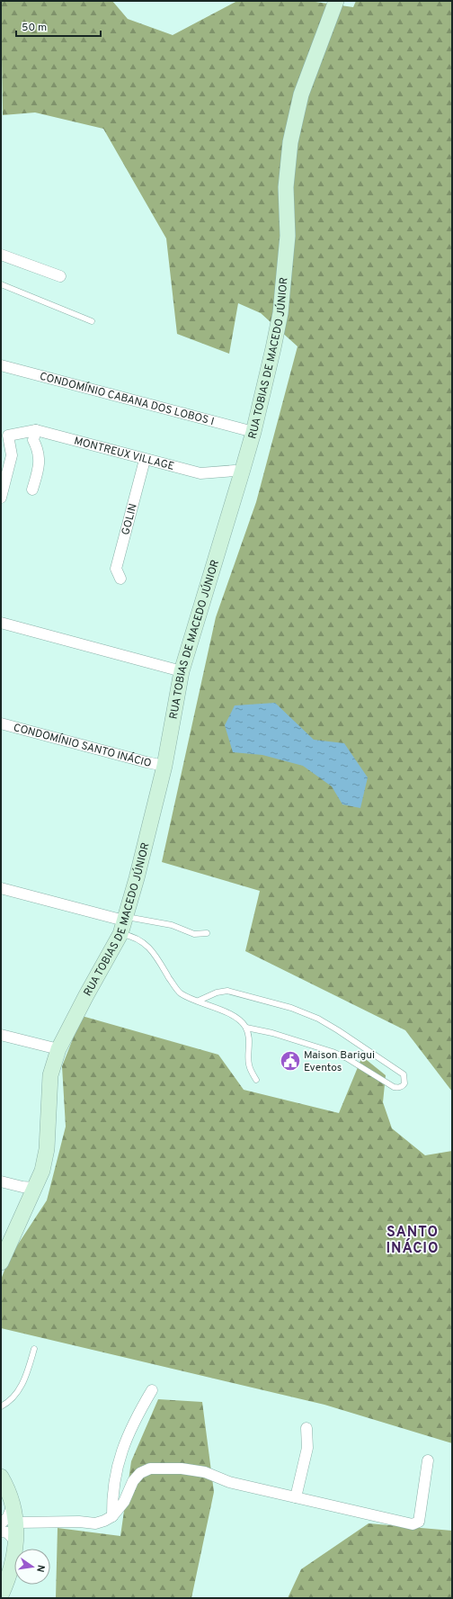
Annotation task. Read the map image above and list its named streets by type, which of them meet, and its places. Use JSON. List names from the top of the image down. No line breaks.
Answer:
{"streets":{"street":["RUA TOBIAS DE MACEDO JÚNIOR","CONDOMÍNIO CABANA DOS LOBOS I","MONTREUX VILLAGE","GOLIN","CONDOMÍNIO SANTO INÁCIO"]},"crossings":[["RUA TOBIAS DE MACEDO JÚNIOR","CONDOMÍNIO CABANA DOS LOBOS I"],["RUA TOBIAS DE MACEDO JÚNIOR","MONTREUX VILLAGE"],["RUA TOBIAS DE MACEDO JÚNIOR","CONDOMÍNIO SANTO INÁCIO"],["MONTREUX VILLAGE","GOLIN"]],"districts":["SANTO INÁCIO"],"places":{"public building":["Maison Barigui Eventos"]},"scale_bar":"50 m","north":"right"}
